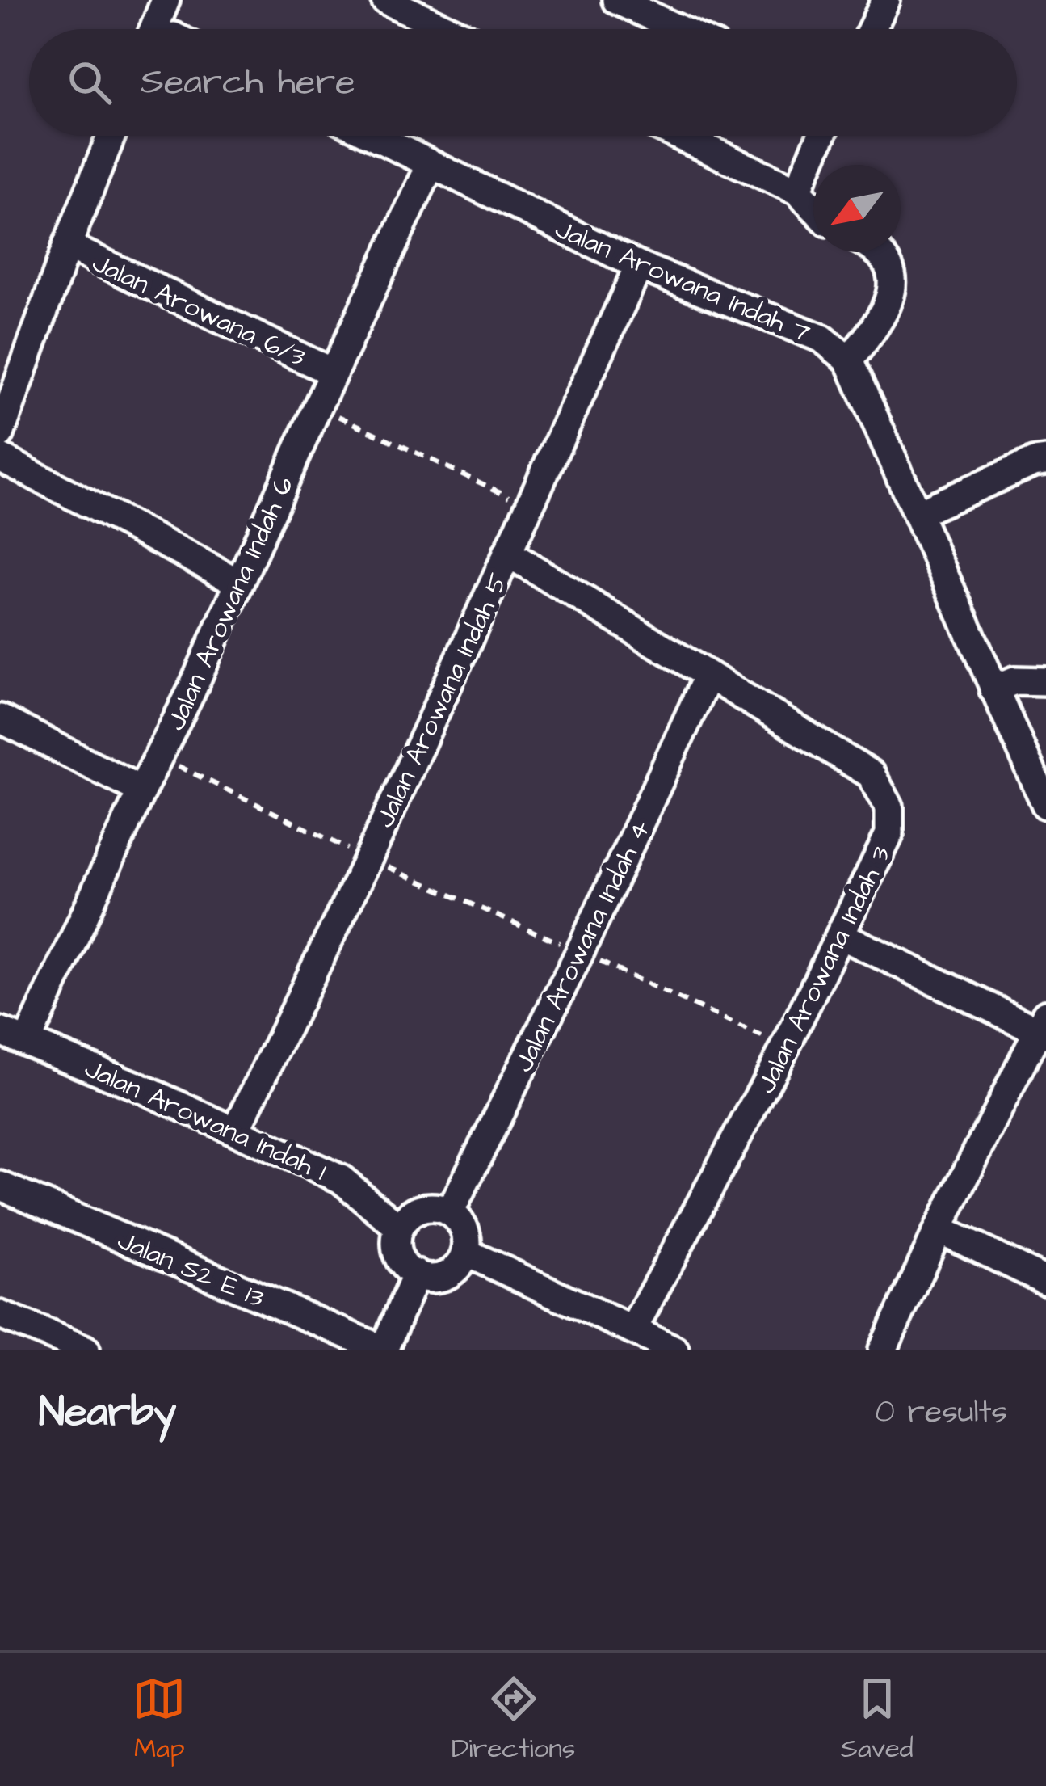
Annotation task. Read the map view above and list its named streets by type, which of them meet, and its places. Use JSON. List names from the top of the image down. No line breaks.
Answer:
{"streets":{"street":["Jalan Arowana Indah 7","Jalan Arowana 6/3","Jalan Arowana Indah 6","Jalan Arowana Indah 5","Jalan Arowana Indah 4","Jalan Arowana Indah 3","Jalan Arowana Indah 1","Jalan S2 E 13"]},"crossings":[["Jalan Arowana Indah 7","Jalan Arowana Indah 6"],["Jalan Arowana Indah 7","Jalan Arowana Indah 5"],["Jalan Arowana 6/3","Jalan Arowana Indah 6"],["Jalan Arowana Indah 6","Jalan Arowana Indah 1"],["Jalan Arowana Indah 5","Jalan Arowana Indah 3"],["Jalan Arowana Indah 5","Jalan Arowana Indah 1"],["Jalan Arowana Indah 4","Jalan Arowana Indah 3"],["Jalan Arowana Indah 4","Jalan Arowana Indah 1"]],"north":"bottom left","page":{"search":"Search here","heading":["Nearby","0 results"],"nav":["Map","Directions","Saved"]}}
